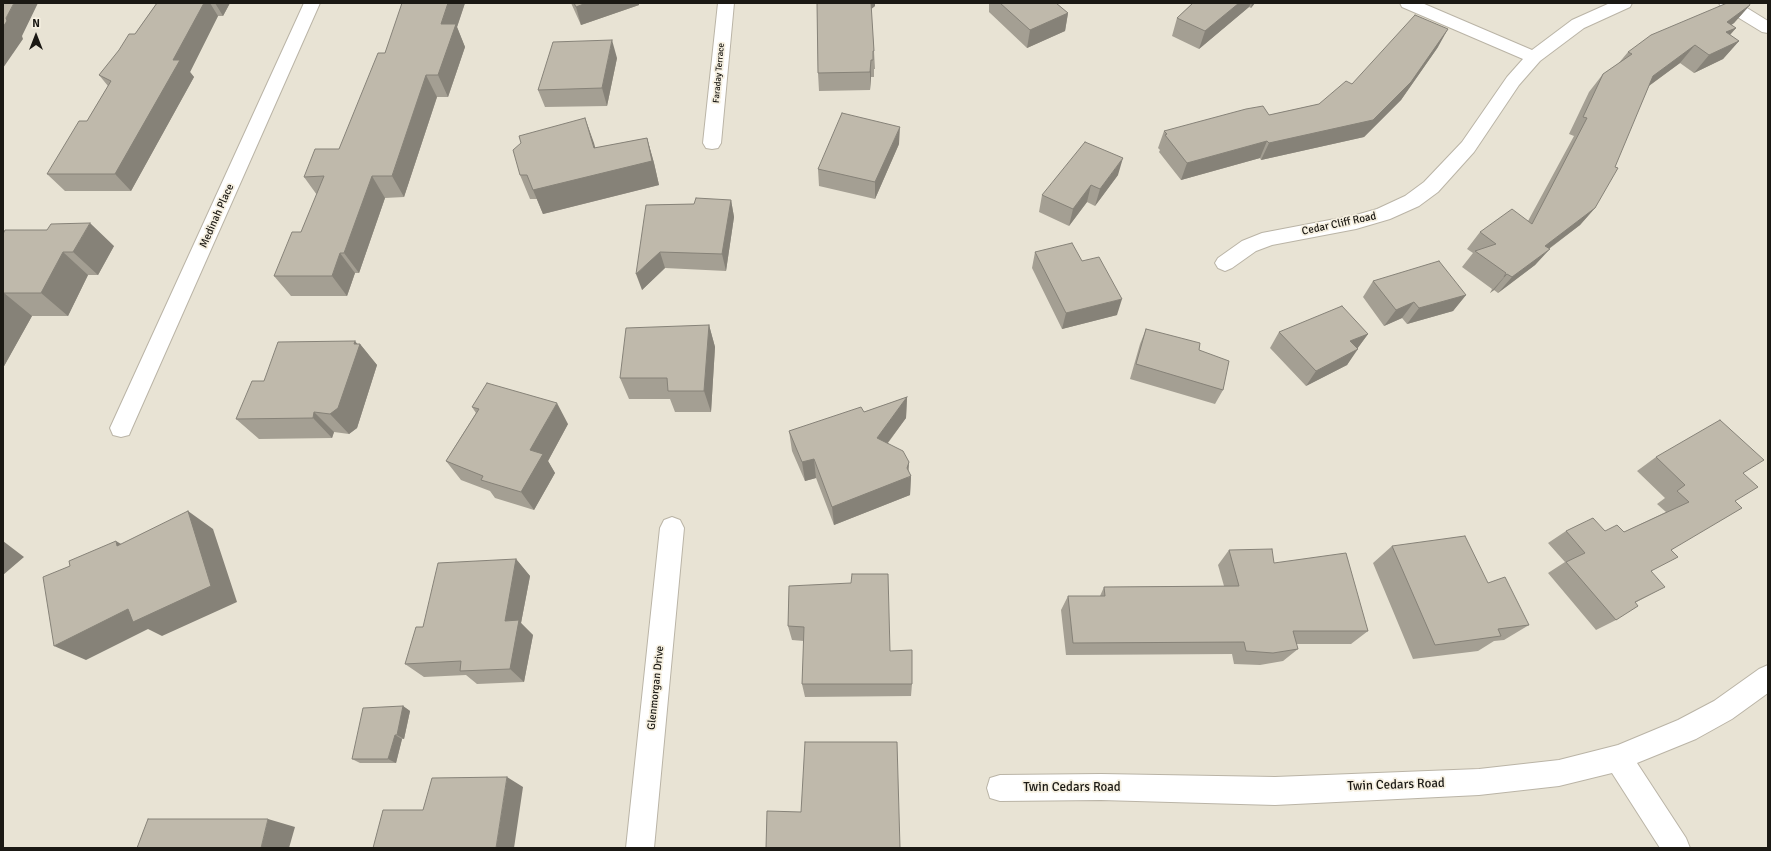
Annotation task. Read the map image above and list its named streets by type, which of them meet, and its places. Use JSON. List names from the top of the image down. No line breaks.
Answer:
{"streets":{"street":["Faraday Terrace","Medinah Place","Cedar Cliff Road","Glenmorgan Drive","Twin Cedars Road"]},"north":"top"}
